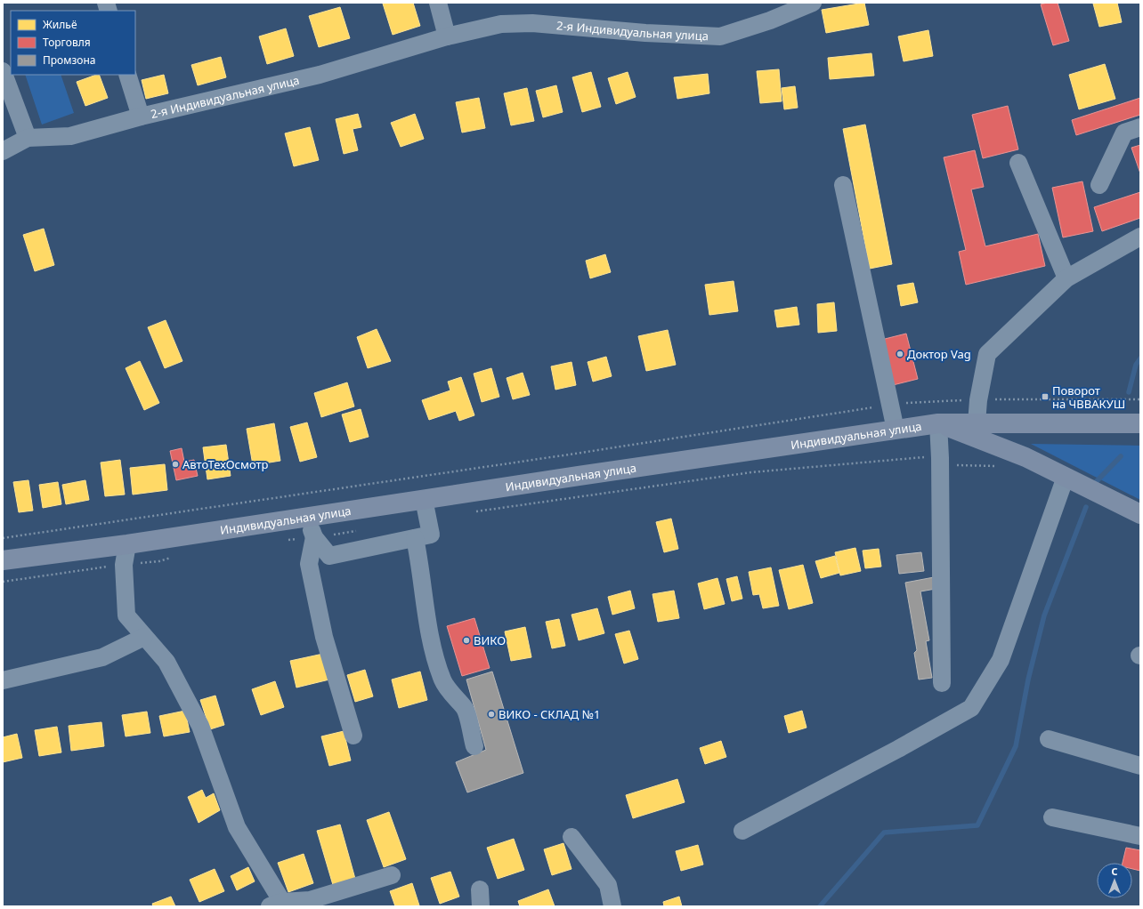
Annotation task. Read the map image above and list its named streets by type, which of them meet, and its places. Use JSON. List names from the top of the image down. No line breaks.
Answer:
{"streets":{"main road":["Индивидуальная улица"],"street":["2-я Индивидуальная улица"]},"places":{"other":["Доктор Vag","АвтоТехОсмотр","ВИКО","ВИКО - СКЛАД №1"],"transit":["Поворот на ЧВВАКУШ"]},"legend":["Жильё","Торговля","Промзона"],"north":"top"}
